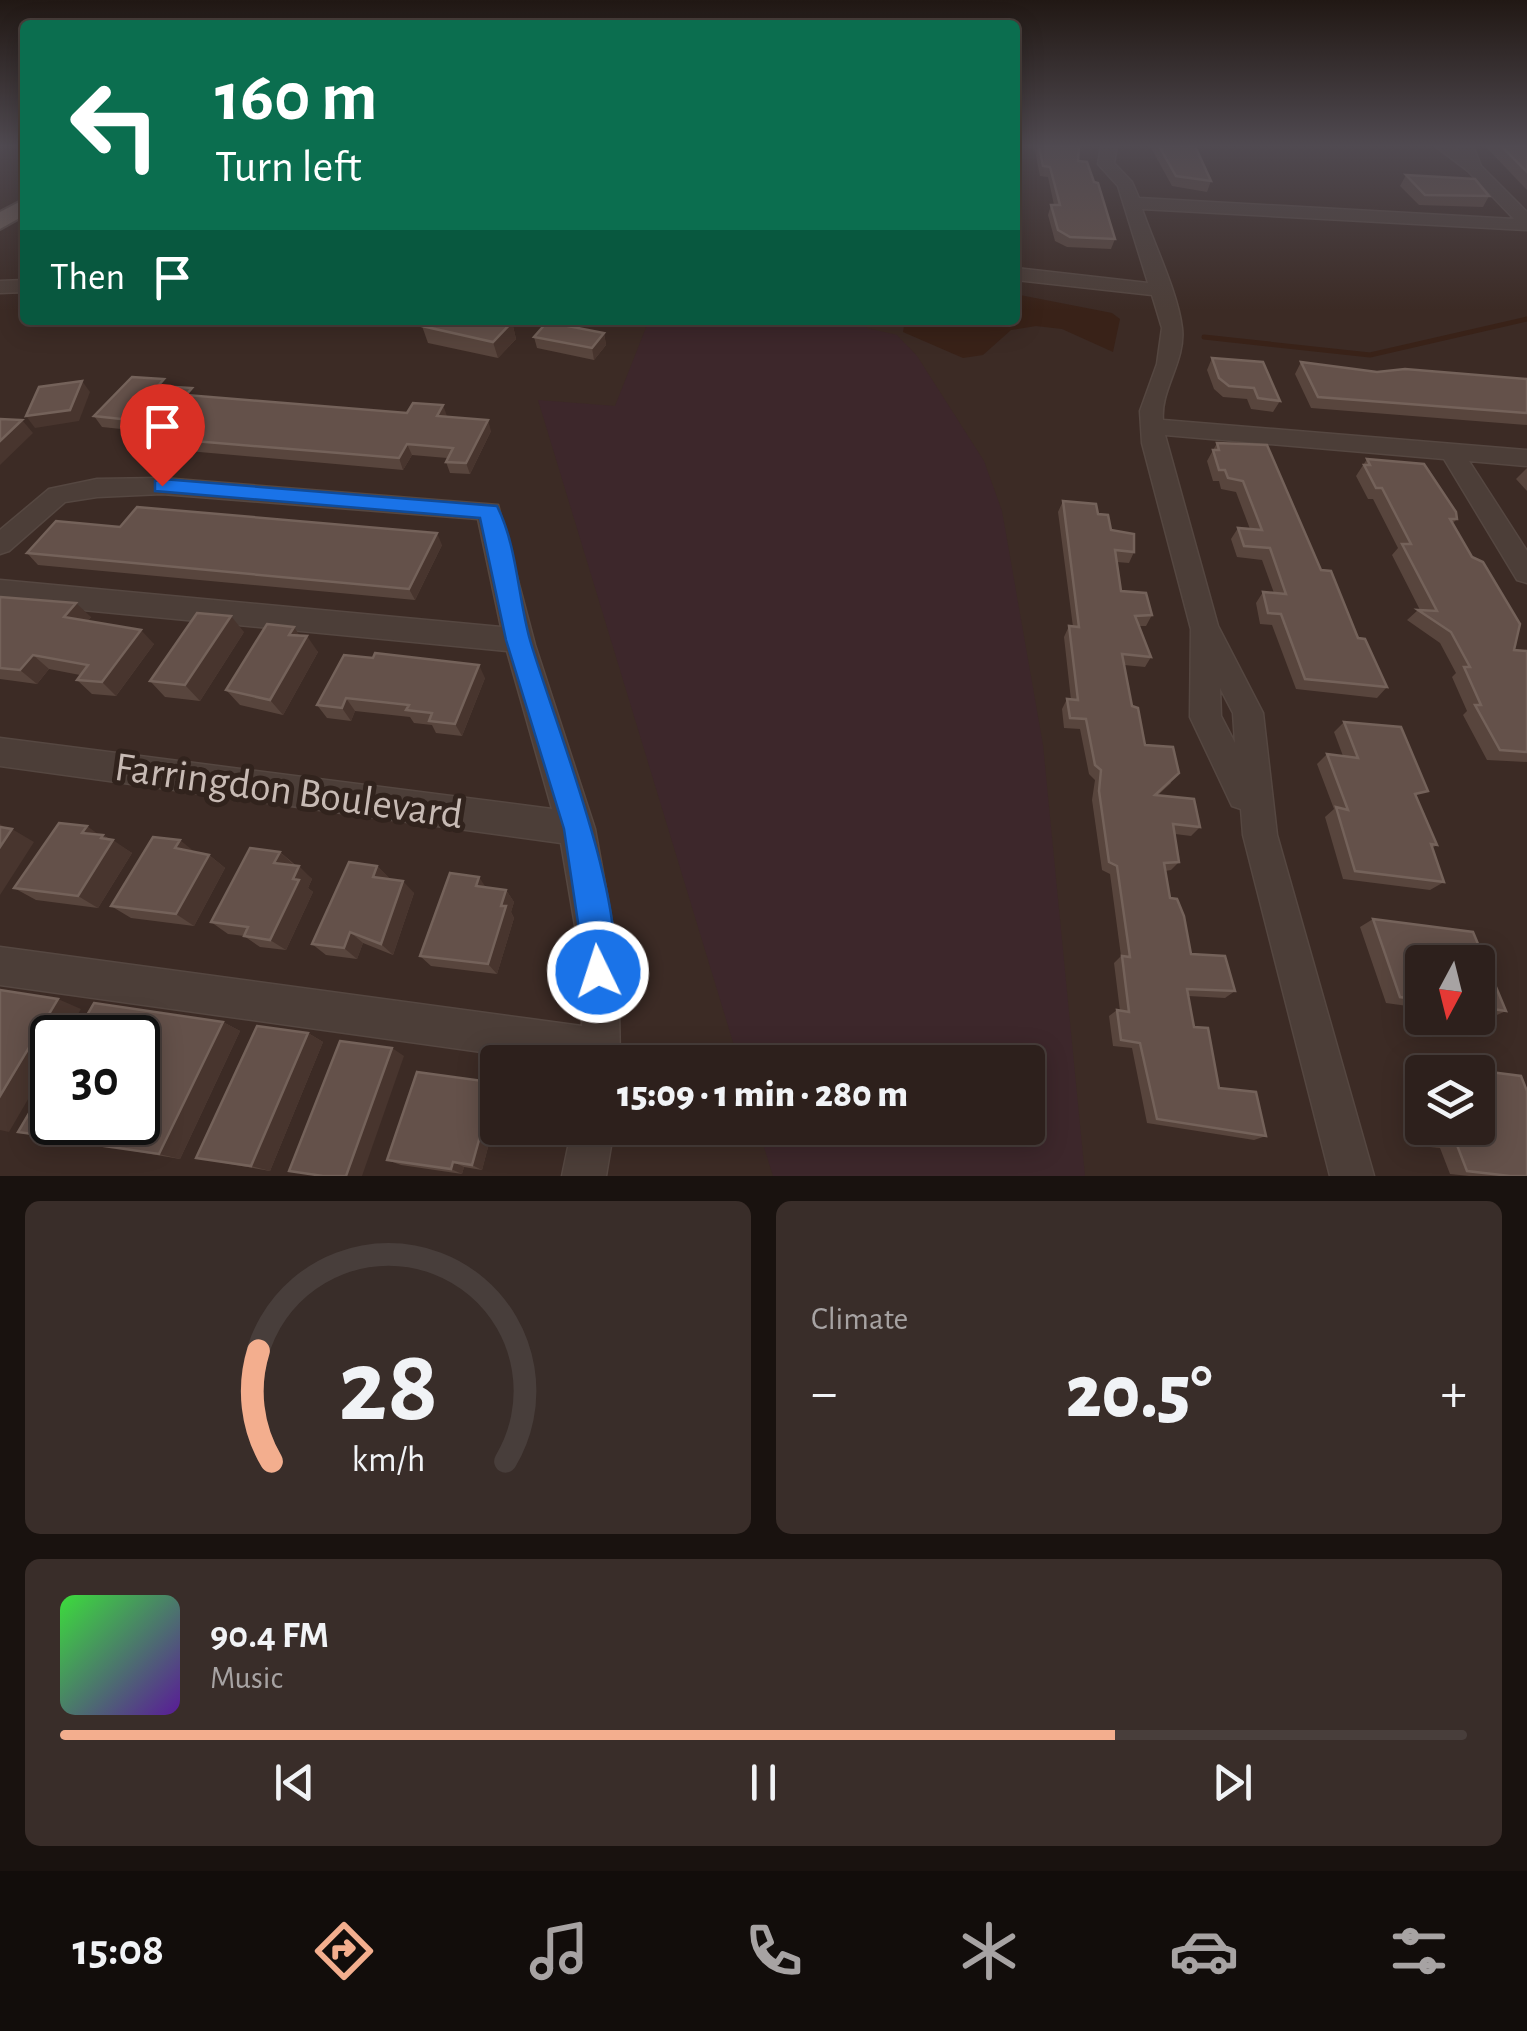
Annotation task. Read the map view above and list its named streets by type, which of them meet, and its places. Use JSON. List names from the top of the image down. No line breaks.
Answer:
{"streets":{"street":["Farringdon Boulevard"]},"north":"bottom","page":{"turn":["160 m","Turn left"],"then":"Then","limit":"30","trip":"15:09 · 1 min · 280 m","tile":"Climate","heat":["−","20.5°","+"],"song":["90.4 FM","Music"],"tabs":"15:08","gauge":["28","km/h"]}}
